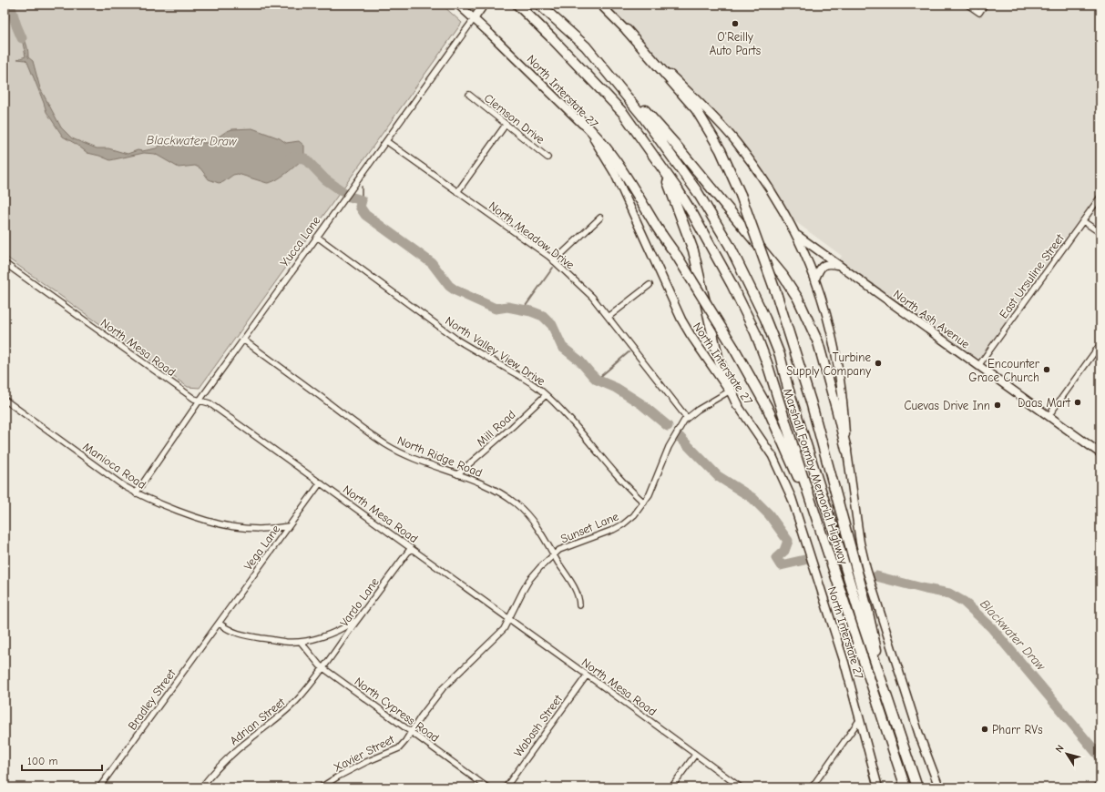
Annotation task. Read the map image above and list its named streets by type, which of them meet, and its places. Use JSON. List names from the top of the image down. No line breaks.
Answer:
{"streets":{"highway":["Marshall Formby Memorial Highway"],"main road":["North Interstate 27","Yucca Lane","North Ash Avenue"],"street":["Clemson Drive","North Meadow Drive","East Ursuline Street","North Mesa Road","North Valley View Drive","Mill Road","North Ridge Road","Manioca Road","Sunset Lane","Vega Lane","Vardo Lane","Bradley Street","North Cypress Road","Adrian Street","Wabash Street","Xavier Street"]},"crossings":[["North Interstate 27","Yucca Lane"],["North Interstate 27","Sunset Lane"],["North Meadow Drive","Yucca Lane"],["North Meadow Drive","Sunset Lane"],["Yucca Lane","North Mesa Road"],["Yucca Lane","North Valley View Drive"],["Yucca Lane","North Ridge Road"],["Yucca Lane","Manioca Road"],["East Ursuline Street","North Ash Avenue"],["North Mesa Road","Sunset Lane"],["North Mesa Road","Vega Lane"],["North Mesa Road","Vardo Lane"],["North Mesa Road","Wabash Street"],["North Valley View Drive","Mill Road"],["North Valley View Drive","Sunset Lane"],["Mill Road","North Ridge Road"],["North Ridge Road","Sunset Lane"],["Manioca Road","Vega Lane"],["Sunset Lane","North Cypress Road"],["Sunset Lane","Xavier Street"],["Vega Lane","Bradley Street"],["Vardo Lane","North Cypress Road"],["Vardo Lane","Adrian Street"],["North Cypress Road","Adrian Street"],["North Cypress Road","Xavier Street"]],"water":["Blackwater Draw"],"places":["O'Reilly Auto Parts","Turbine Supply Company","Encounter Grace Church","Daas Mart","Cuevas Drive Inn","Pharr RVs"],"scale_bar":"100 m","north":"top left"}
